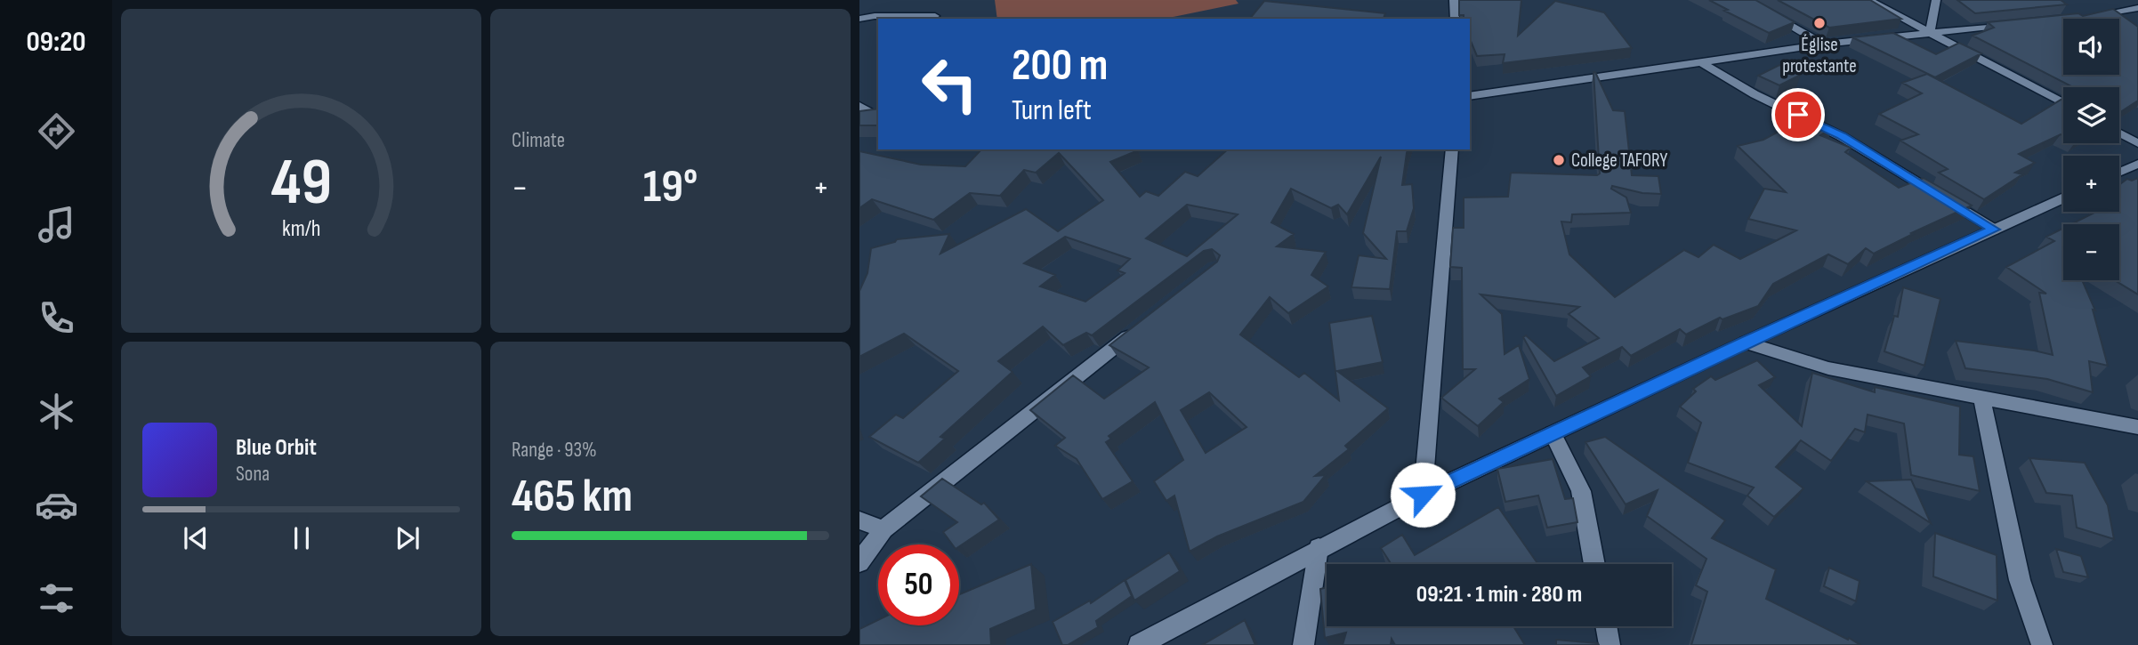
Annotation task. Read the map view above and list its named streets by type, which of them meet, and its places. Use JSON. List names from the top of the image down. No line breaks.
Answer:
{"places":["Église protestante","College TAFORY"],"page":{"tabs":"09:20","tile":["Climate",["Range · 93%","465 km"]],"map_buttons":["+","−"],"turn":["200 m","Turn left"],"heat":["−","19°","+"],"song":["Blue Orbit","Sona"],"limit":"50","trip":"09:21 · 1 min · 280 m","gauge":["49","km/h"]}}
